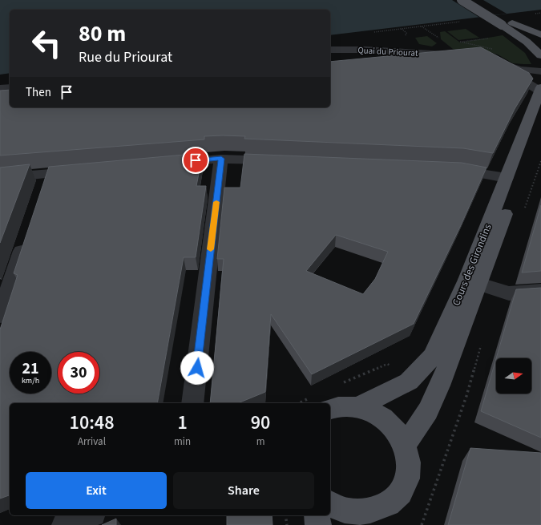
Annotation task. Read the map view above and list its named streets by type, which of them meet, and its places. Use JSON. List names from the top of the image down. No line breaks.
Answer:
{"streets":{"main road":["Cours des Girondins"],"street":["Quai du Priourat"]},"north":"right","page":{"turn":["80 m","Rue du Priourat"],"then":"Then","speed":"21 km/h","limit":"30","eta":["10:48","Arrival","1","min","90","m"],"buttons":["Exit","Share"]}}
